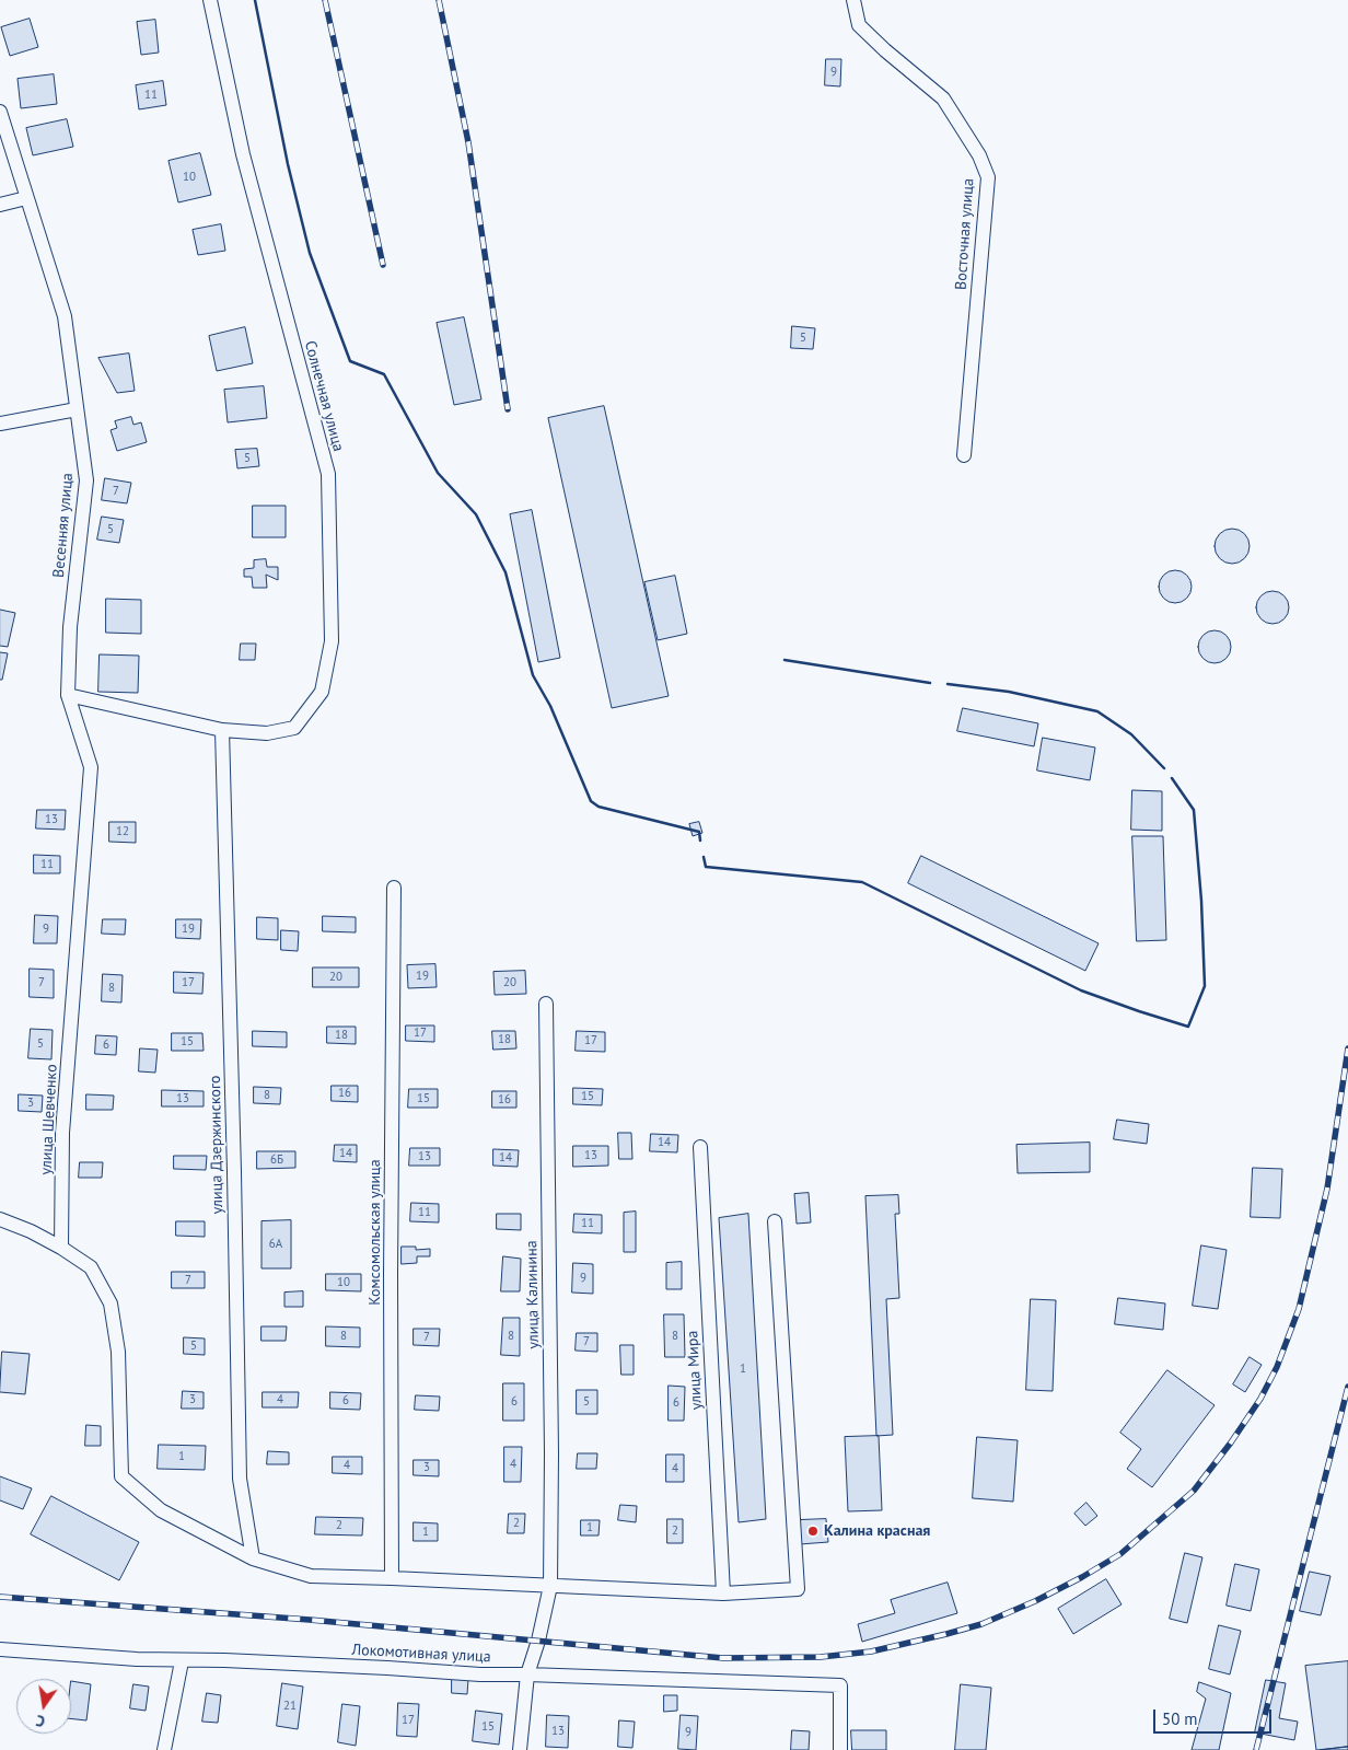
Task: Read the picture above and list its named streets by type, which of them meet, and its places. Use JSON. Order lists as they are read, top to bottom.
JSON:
{
  "streets": {
    "street": [
      "Восточная улица",
      "Солнечная улица",
      "Весенняя улица",
      "улица Шевченко",
      "улица Дзержинского",
      "Комсомольская улица",
      "улица Калинина",
      "улица Мира",
      "Локомотивная улица"
    ]
  },
  "crossings": [
    ["Солнечная улица", "улица Дзержинского"],
    ["Весенняя улица", "улица Шевченко"],
    ["улица Калинина", "Локомотивная улица"]
  ],
  "places": ["Калина красная"],
  "house_numbers": [
    "9",
    "11",
    "10",
    "5",
    "5",
    "7",
    "5",
    "13",
    "12",
    "11",
    "9",
    "19",
    "19",
    "20",
    "7",
    "17",
    "20",
    "8",
    "17",
    "18",
    "18",
    "17",
    "15",
    "5",
    "6",
    "16",
    "8",
    "15",
    "13",
    "15",
    "16",
    "3",
    "14",
    "14",
    "13",
    "13",
    "14",
    "6Б",
    "11",
    "11",
    "6А",
    "9",
    "7",
    "10",
    "8",
    "8",
    "8",
    "7",
    "7",
    "5",
    "1",
    "3",
    "4",
    "6",
    "6",
    "5",
    "6",
    "1",
    "4",
    "4",
    "3",
    "4",
    "2",
    "2",
    "1",
    "2",
    "1",
    "21",
    "17",
    "15",
    "13",
    "9"
  ],
  "scale_bar": "50 m",
  "north": "bottom"
}
